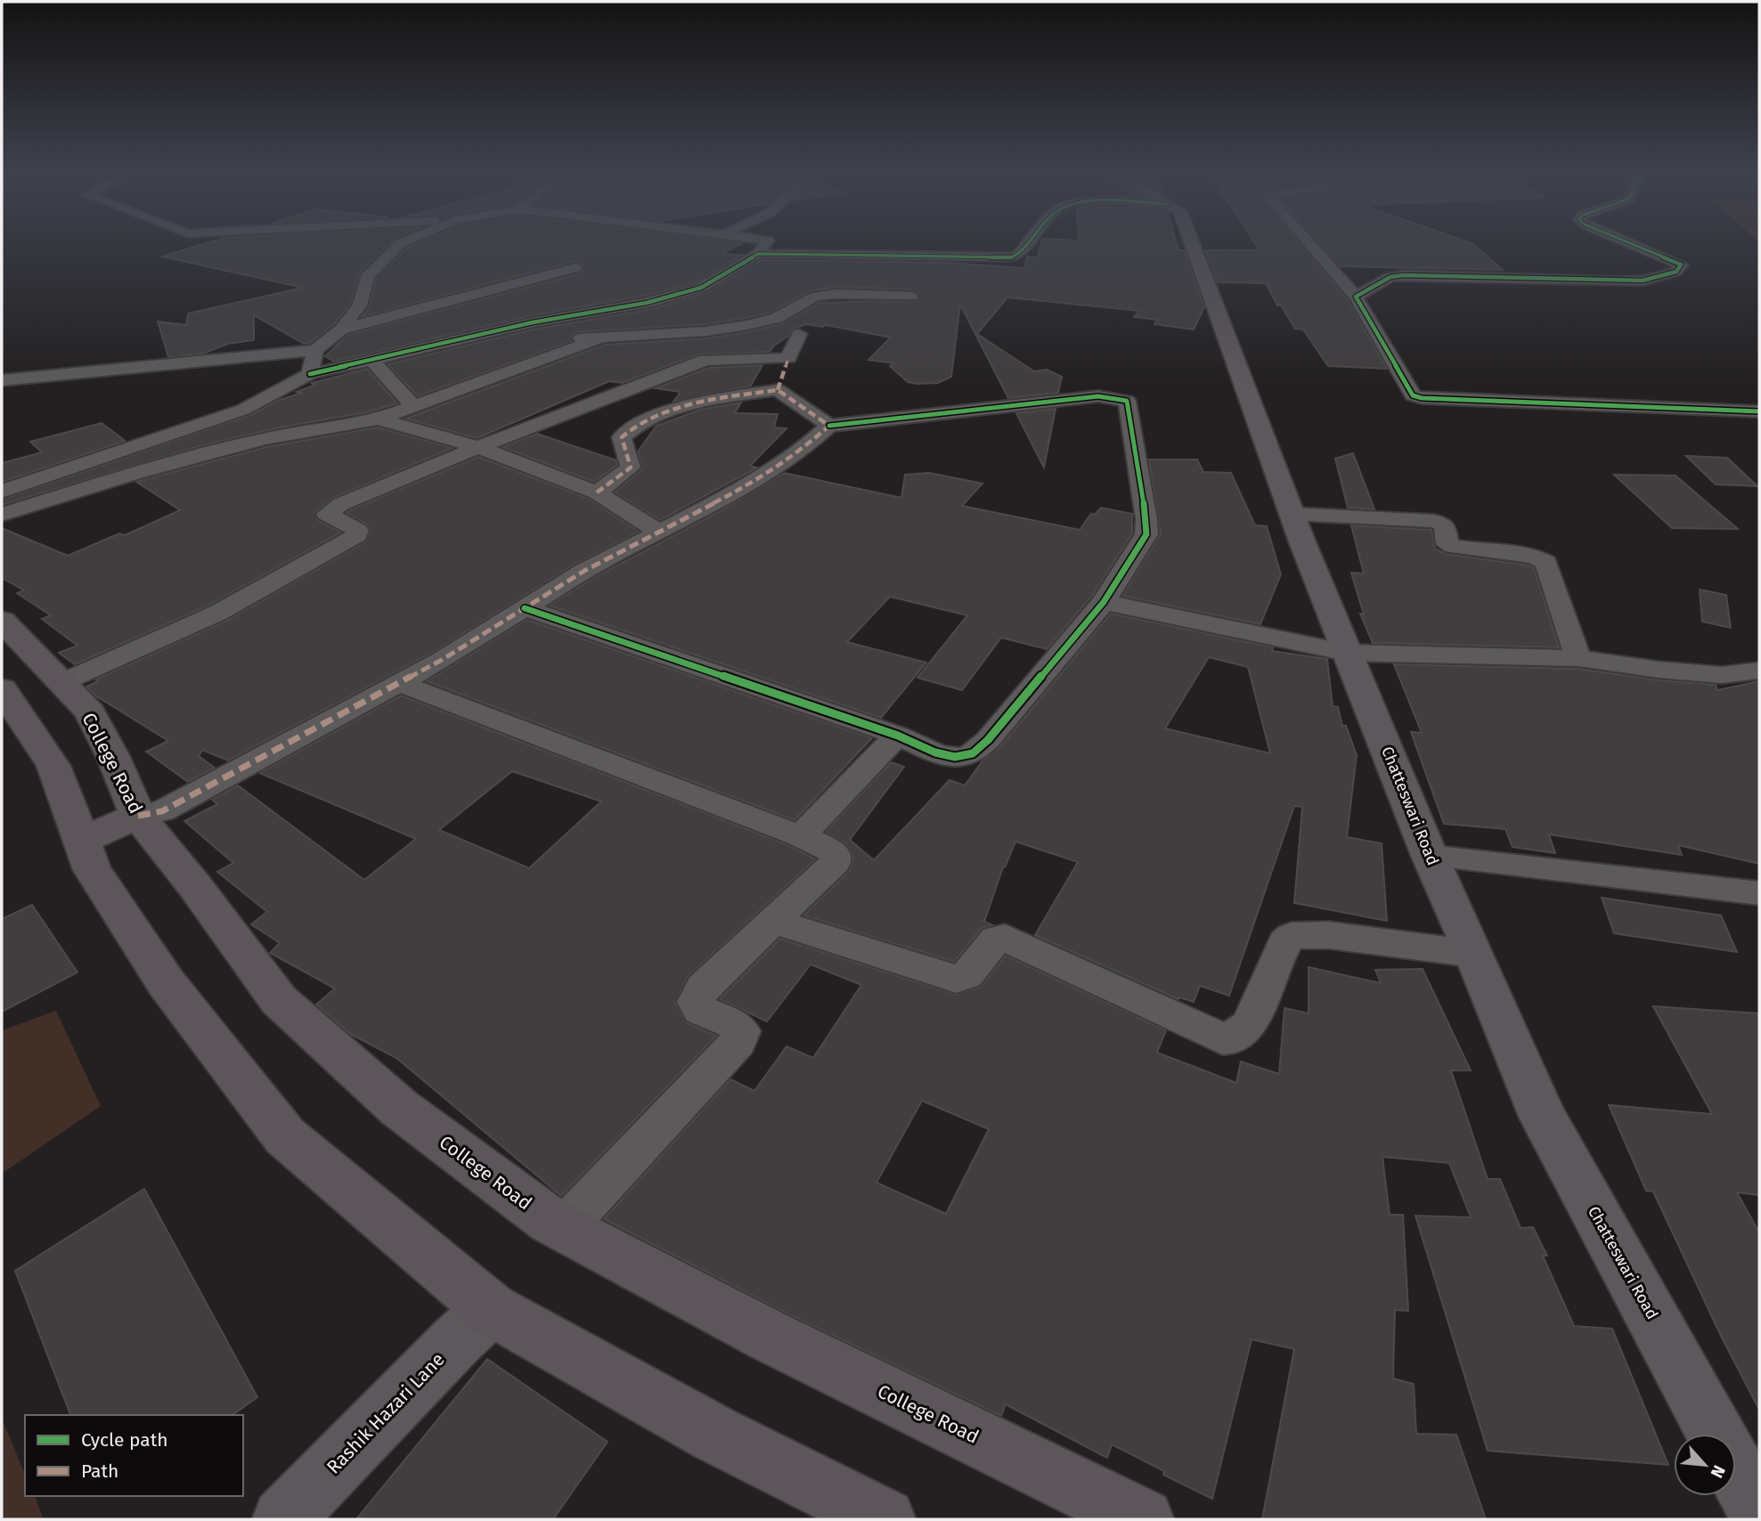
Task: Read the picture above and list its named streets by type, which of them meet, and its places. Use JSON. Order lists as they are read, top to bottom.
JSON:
{
  "streets": {
    "main road": ["College Road", "Chatteswari Road", "Rashik Hazari Lane"]
  },
  "legend": ["Cycle path", "Path"],
  "north": "bottom right"
}
